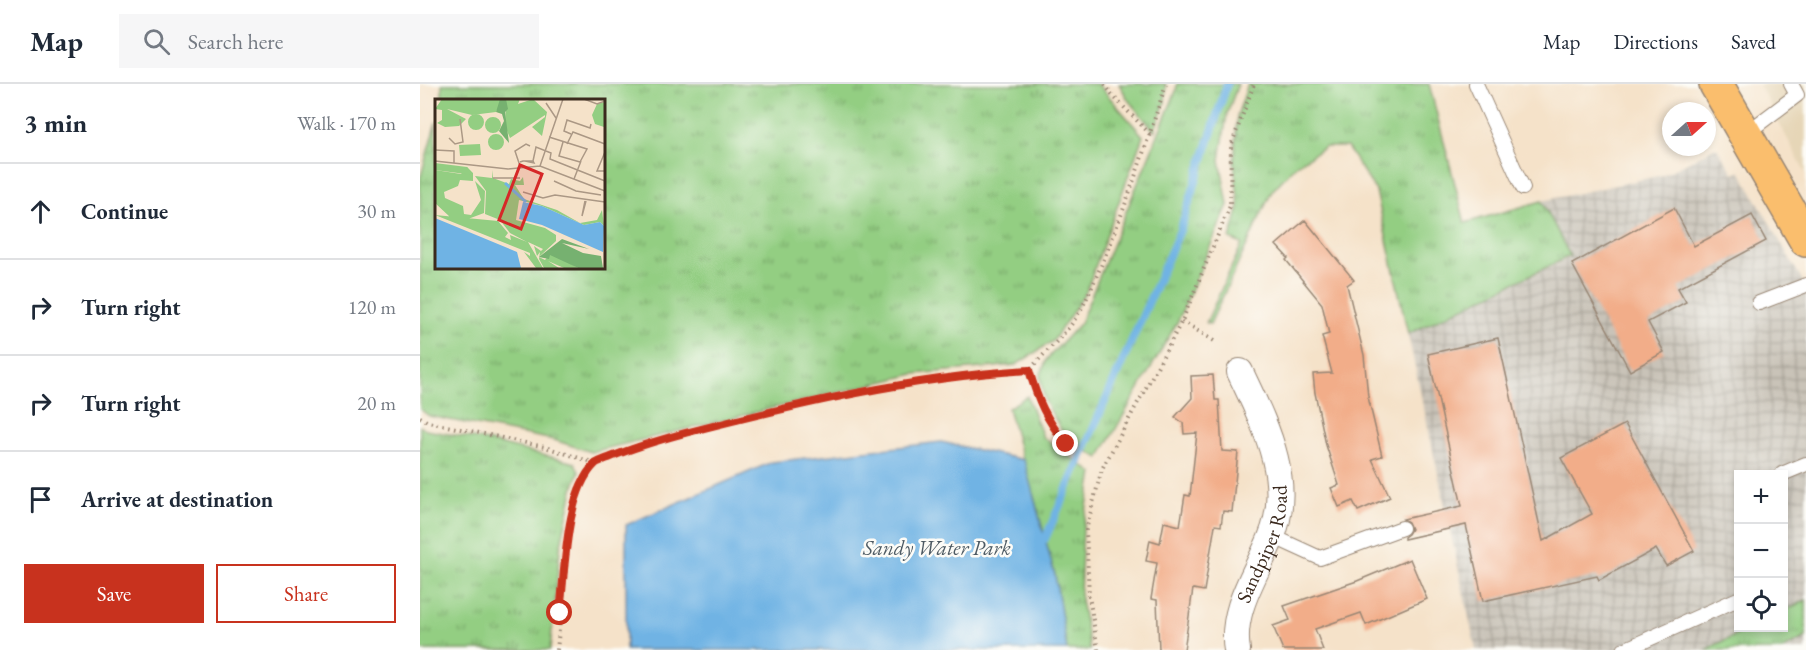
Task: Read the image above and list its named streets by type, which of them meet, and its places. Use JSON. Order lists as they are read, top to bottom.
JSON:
{
  "streets": {
    "street": ["Sandpiper Road"]
  },
  "water": ["Sandy Water Park"],
  "north": "right",
  "page": {
    "header": "Map",
    "search": "Search here",
    "nav": ["Map", "Directions", "Saved"],
    "heading": ["3 min", "Walk · 170 m"],
    "list": [
      ["Continue", "30 m"],
      ["Turn right", "120 m"],
      ["Turn right", "20 m"],
      "Arrive at destination"
    ],
    "map_buttons": ["+", "−"],
    "buttons": ["Save", "Share"]
  }
}
